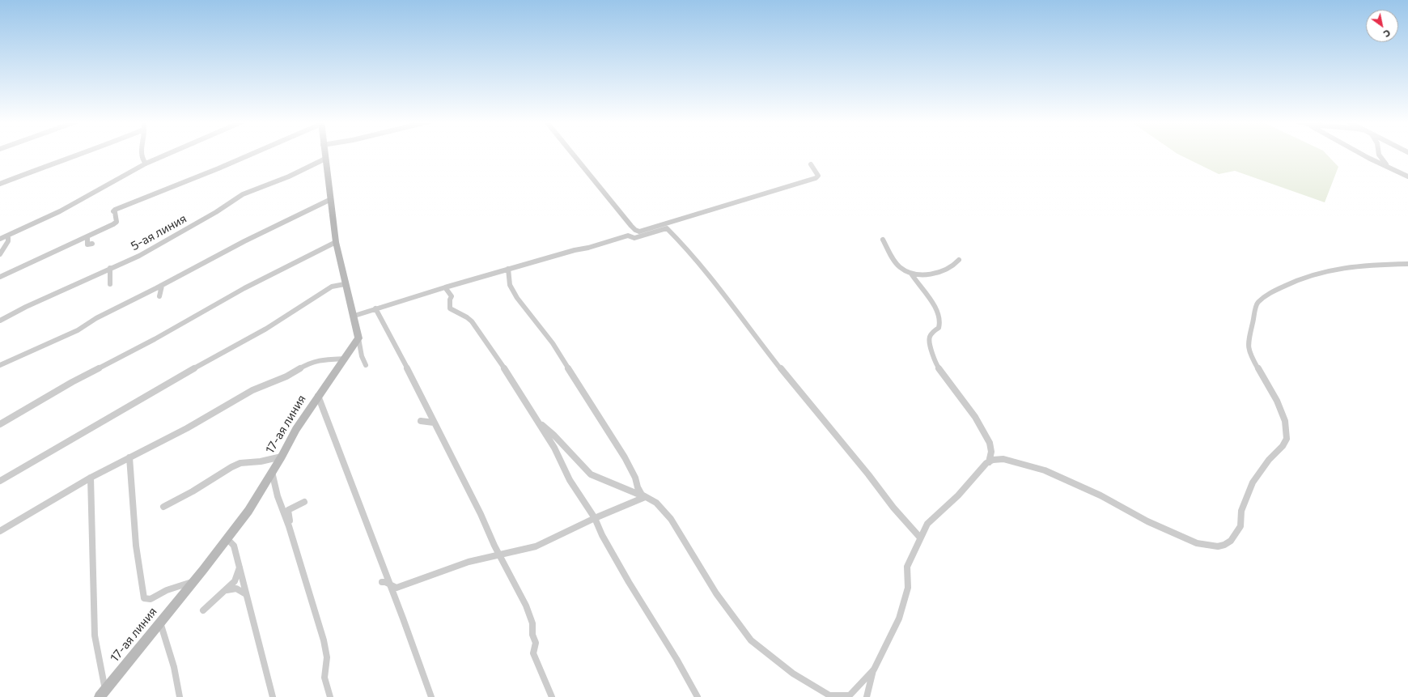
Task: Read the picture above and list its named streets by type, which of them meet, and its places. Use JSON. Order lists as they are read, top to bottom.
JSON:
{
  "streets": {
    "street": ["5-ая линия", "17-ая линия"]
  },
  "north": "bottom right"
}
